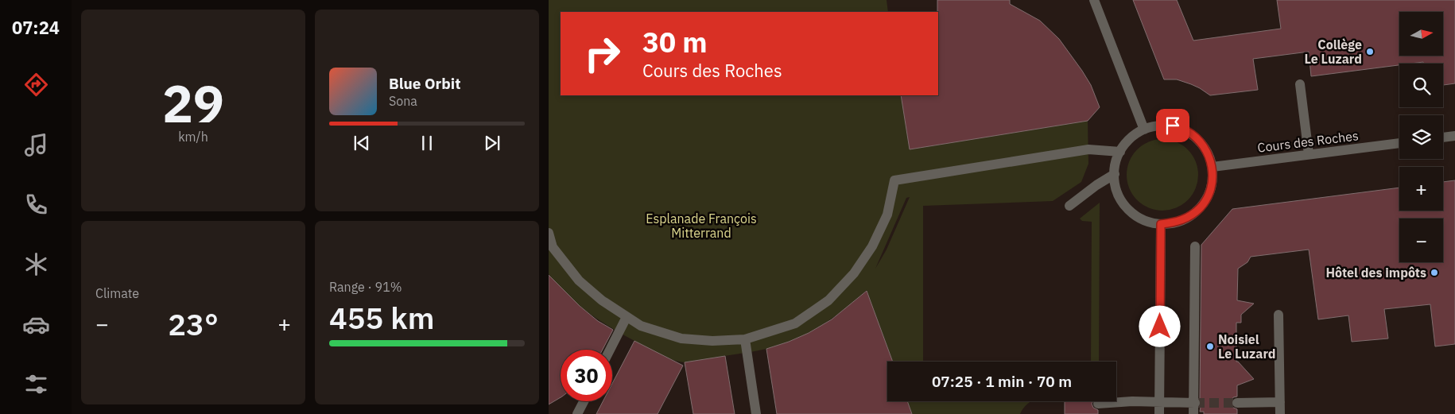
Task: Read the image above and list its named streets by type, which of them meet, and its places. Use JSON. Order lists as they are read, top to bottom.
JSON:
{
  "streets": {
    "street": ["Cours des Roches"]
  },
  "parks": ["Esplanade François Mitterrand"],
  "places": ["Collège Le Luzard", "Hôtel des impôts", "Noisiel Le Luzard"],
  "north": "right",
  "page": {
    "tabs": "07:24",
    "tile": [
      ["29", "km/h"],
      "Climate",
      ["Range · 91%", "455 km"]
    ],
    "map_buttons": ["+", "−"],
    "turn": ["30 m", "Cours des Roches"],
    "song": ["Blue Orbit", "Sona"],
    "heat": ["−", "23°", "+"],
    "limit": "30",
    "trip": "07:25 · 1 min · 70 m"
  }
}
